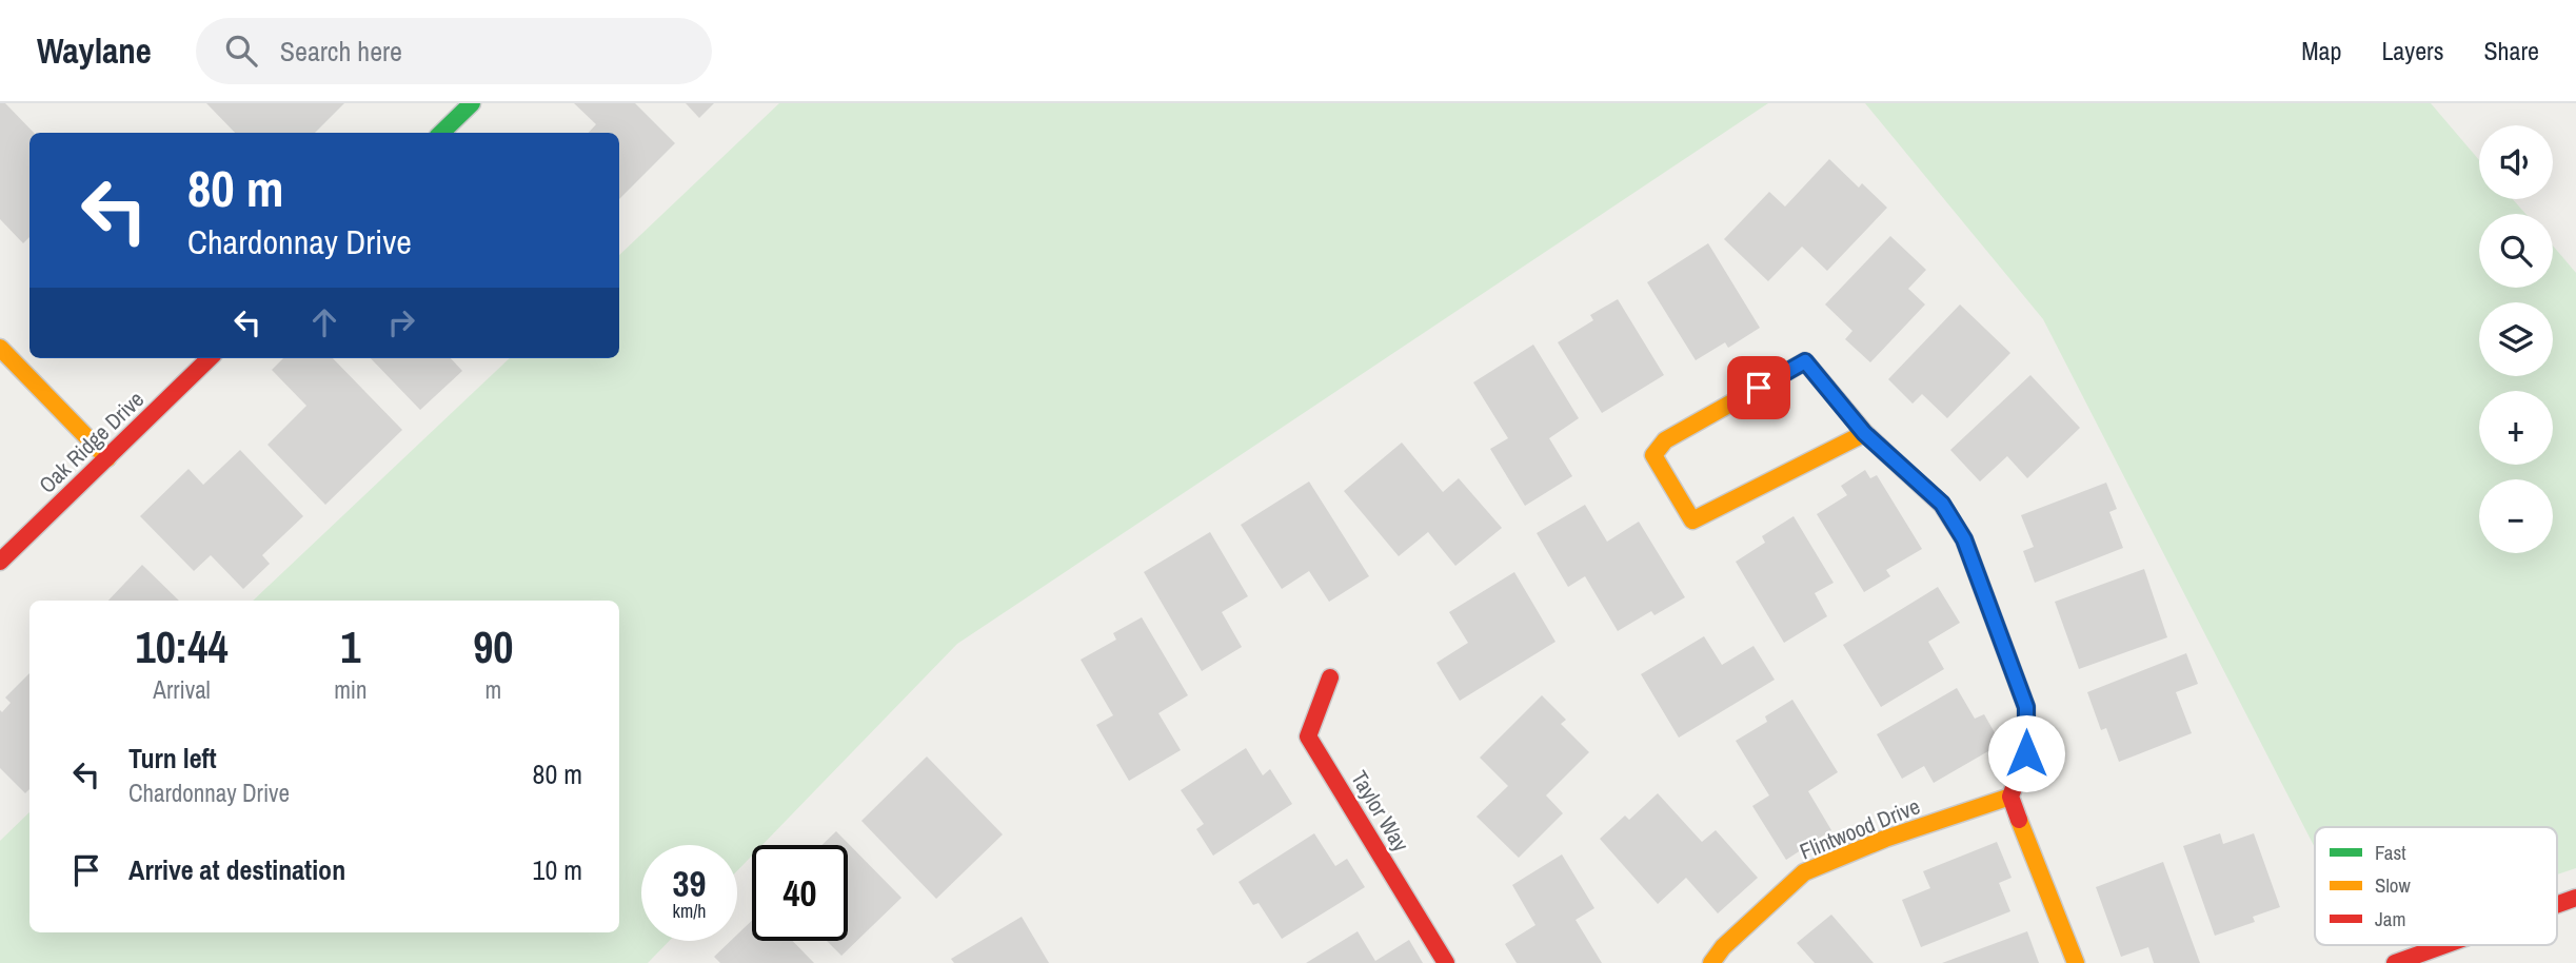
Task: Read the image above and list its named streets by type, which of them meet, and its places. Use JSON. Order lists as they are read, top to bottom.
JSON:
{
  "streets": {
    "street": ["Oak Ridge Drive", "Taylor Way", "Flintwood Drive"]
  },
  "legend": ["Fast", "Slow", "Jam"],
  "page": {
    "header": "Waylane",
    "search": "Search here",
    "nav": ["Map", "Layers", "Share"],
    "map_buttons": ["+", "−"],
    "turn": ["80 m", "Chardonnay Drive"],
    "eta": [
      "10:44",
      "Arrival",
      "1",
      "min",
      "90",
      "m"
    ],
    "list": [
      {
        "name": "Turn left",
        "note": "Chardonnay Drive",
        "value": "80 m"
      },
      {
        "name": "Arrive at destination",
        "value": "10 m"
      }
    ],
    "speed": "39 km/h",
    "limit": "40"
  }
}
